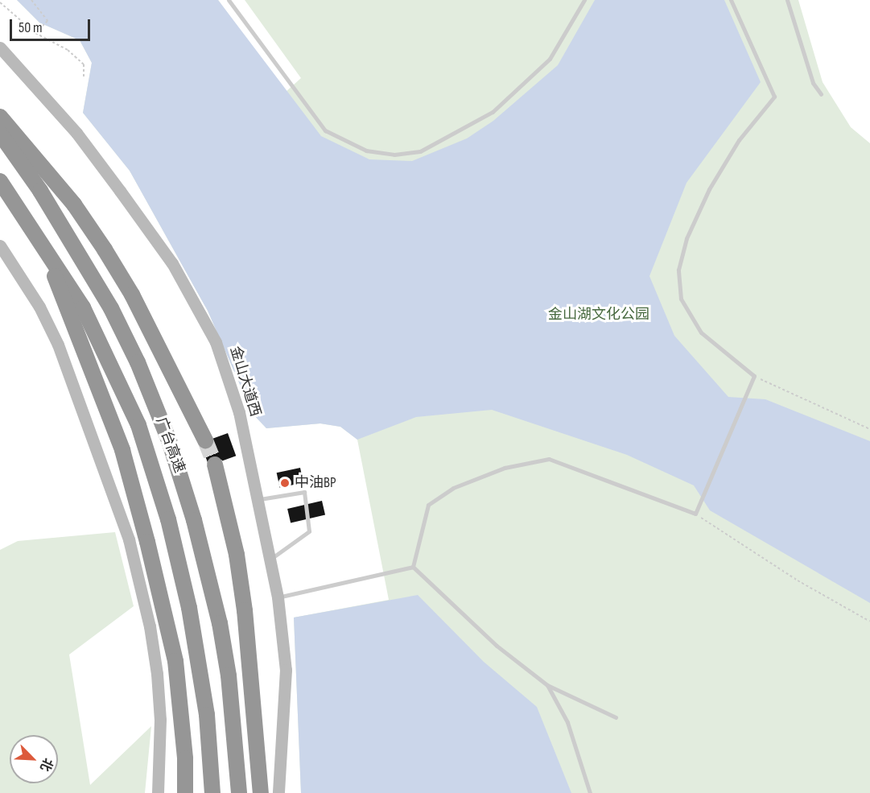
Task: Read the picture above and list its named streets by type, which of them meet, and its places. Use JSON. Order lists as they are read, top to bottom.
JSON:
{
  "streets": {
    "highway": ["广台高速"],
    "main road": ["金山大道西"]
  },
  "parks": ["金山湖文化公园"],
  "places": ["中油BP"],
  "scale_bar": "50 m",
  "north": "bottom right"
}
